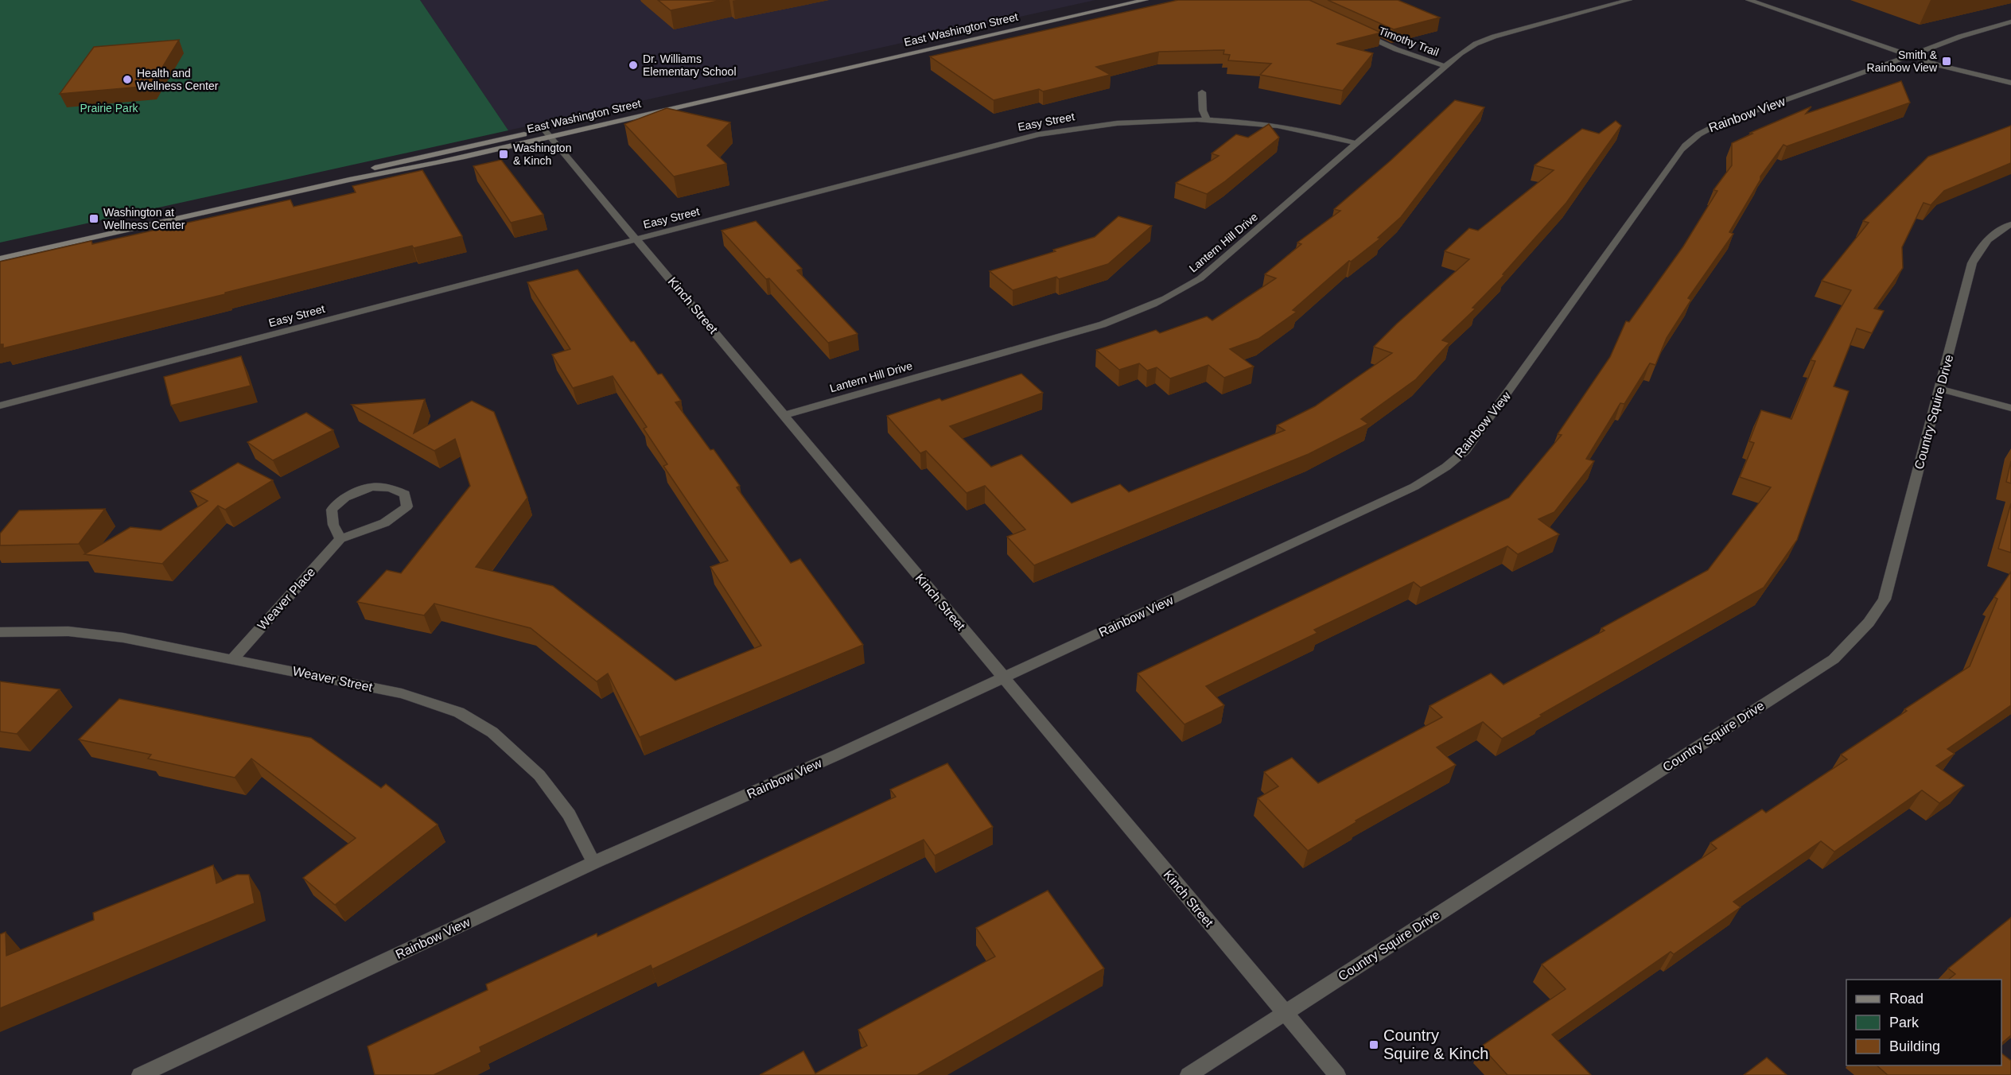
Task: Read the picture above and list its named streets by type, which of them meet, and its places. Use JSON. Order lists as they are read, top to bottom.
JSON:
{
  "streets": {
    "main road": ["East Washington Street"],
    "street": [
      "Timothy Trail",
      "Rainbow View",
      "Easy Street",
      "Lantern Hill Drive",
      "Kinch Street",
      "Country Squire Drive",
      "Weaver Place",
      "Weaver Street"
    ]
  },
  "crossings": [
    ["East Washington Street", "Kinch Street"],
    ["Timothy Trail", "Lantern Hill Drive"],
    ["Rainbow View", "Kinch Street"],
    ["Rainbow View", "Weaver Street"],
    ["Easy Street", "Lantern Hill Drive"],
    ["Easy Street", "Kinch Street"],
    ["Lantern Hill Drive", "Kinch Street"],
    ["Kinch Street", "Country Squire Drive"],
    ["Weaver Place", "Weaver Street"]
  ],
  "parks": ["Prairie Park"],
  "places": {
    "transit": [
      "Smith & Rainbow View",
      "Washington & Kinch",
      "Washington at Wellness Center",
      "Country Squire & Kinch"
    ],
    "other": ["Dr. Williams Elementary School", "Health and Wellness Center"]
  },
  "legend": ["Road", "Park", "Building"]
}
